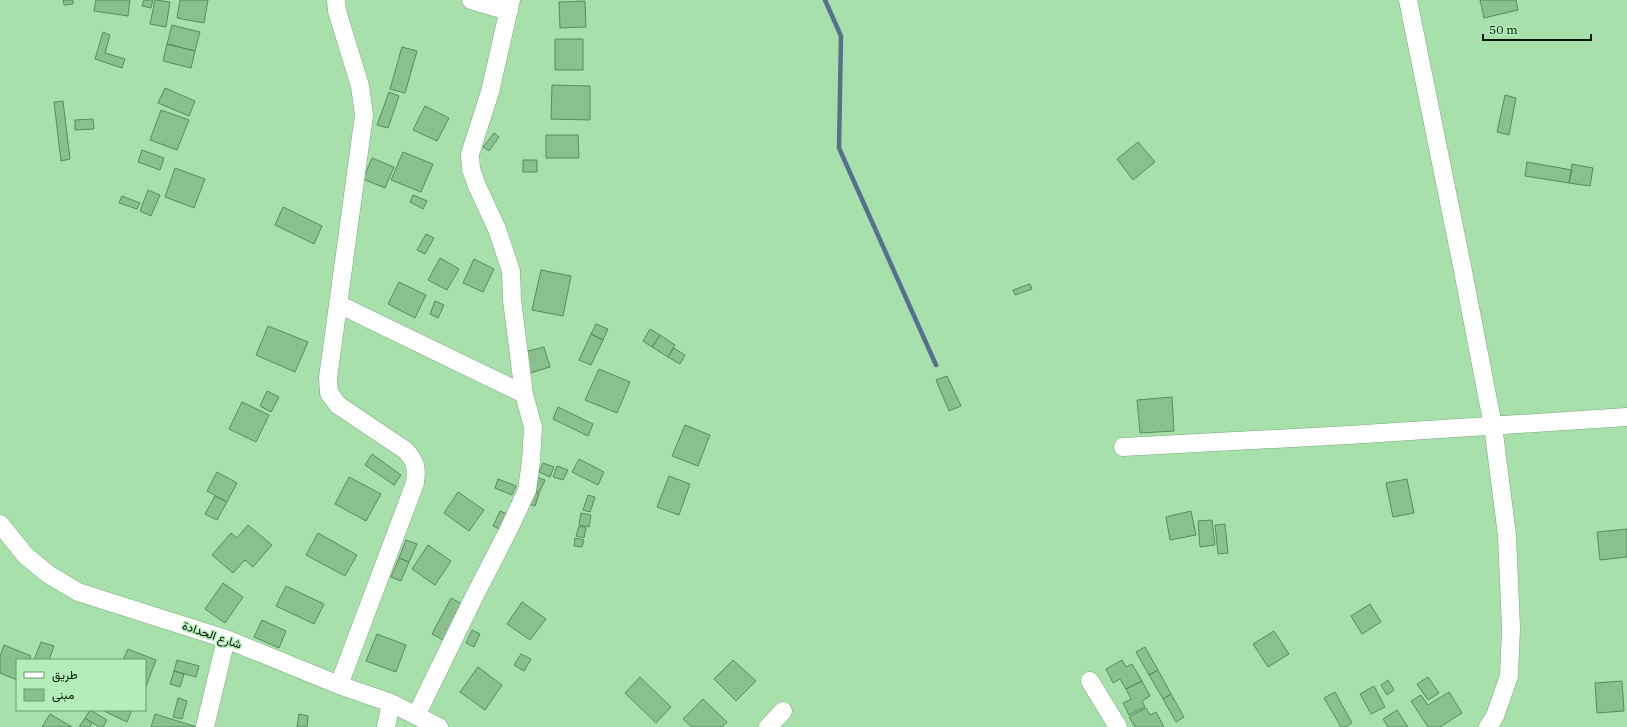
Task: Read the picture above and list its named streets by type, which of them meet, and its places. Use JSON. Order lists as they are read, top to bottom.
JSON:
{
  "streets": {
    "street": ["شارع الحدادة"]
  },
  "legend": ["طريق", "مبنى"],
  "scale_bar": "50 m"
}
